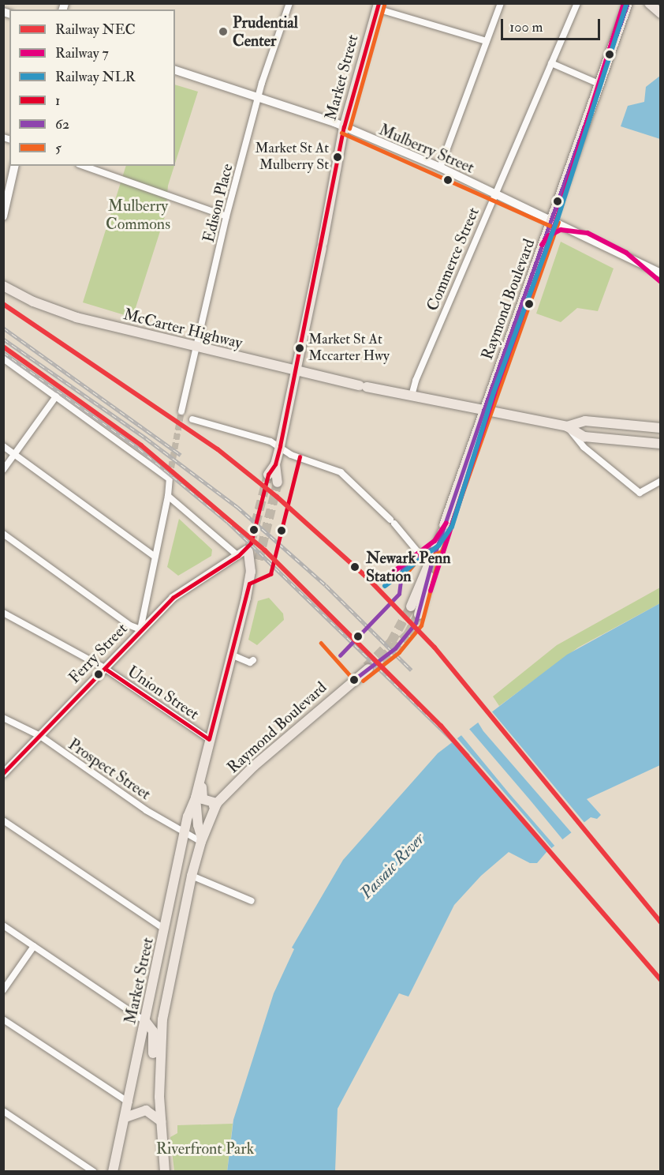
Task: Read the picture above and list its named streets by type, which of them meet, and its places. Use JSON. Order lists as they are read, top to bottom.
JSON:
{
  "streets": {
    "main road": [
      "Market Street",
      "Raymond Boulevard",
      "McCarter Highway",
      "Ferry Street"
    ],
    "street": [
      "Mulberry Street",
      "Edison Place",
      "Commerce Street",
      "Union Street",
      "Prospect Street"
    ]
  },
  "crossings": [
    ["Market Street", "Mulberry Street"],
    ["Market Street", "Raymond Boulevard"],
    ["Market Street", "McCarter Highway"],
    ["Mulberry Street", "Edison Place"],
    ["Mulberry Street", "Commerce Street"],
    ["Mulberry Street", "Raymond Boulevard"],
    ["Edison Place", "McCarter Highway"],
    ["Commerce Street", "McCarter Highway"],
    ["Raymond Boulevard", "McCarter Highway"],
    ["Raymond Boulevard", "Prospect Street"],
    ["Ferry Street", "Union Street"],
    ["Ferry Street", "Prospect Street"]
  ],
  "water": ["Passaic River"],
  "parks": ["Mulberry Commons", "Riverfront Park"],
  "places": [
    "Prudential Center",
    "Market St At Mulberry St",
    "Market St At Mccarter Hwy",
    "Newark Penn Station"
  ],
  "lines": [
    "rail line 7",
    "transit line 1",
    "transit line 62",
    "rail line NLR",
    "transit line 5",
    "rail line NEC"
  ],
  "legend": [
    "Railway NEC",
    "Railway 7",
    "Railway NLR",
    "1",
    "62",
    "5"
  ],
  "scale_bar": "100 m"
}
